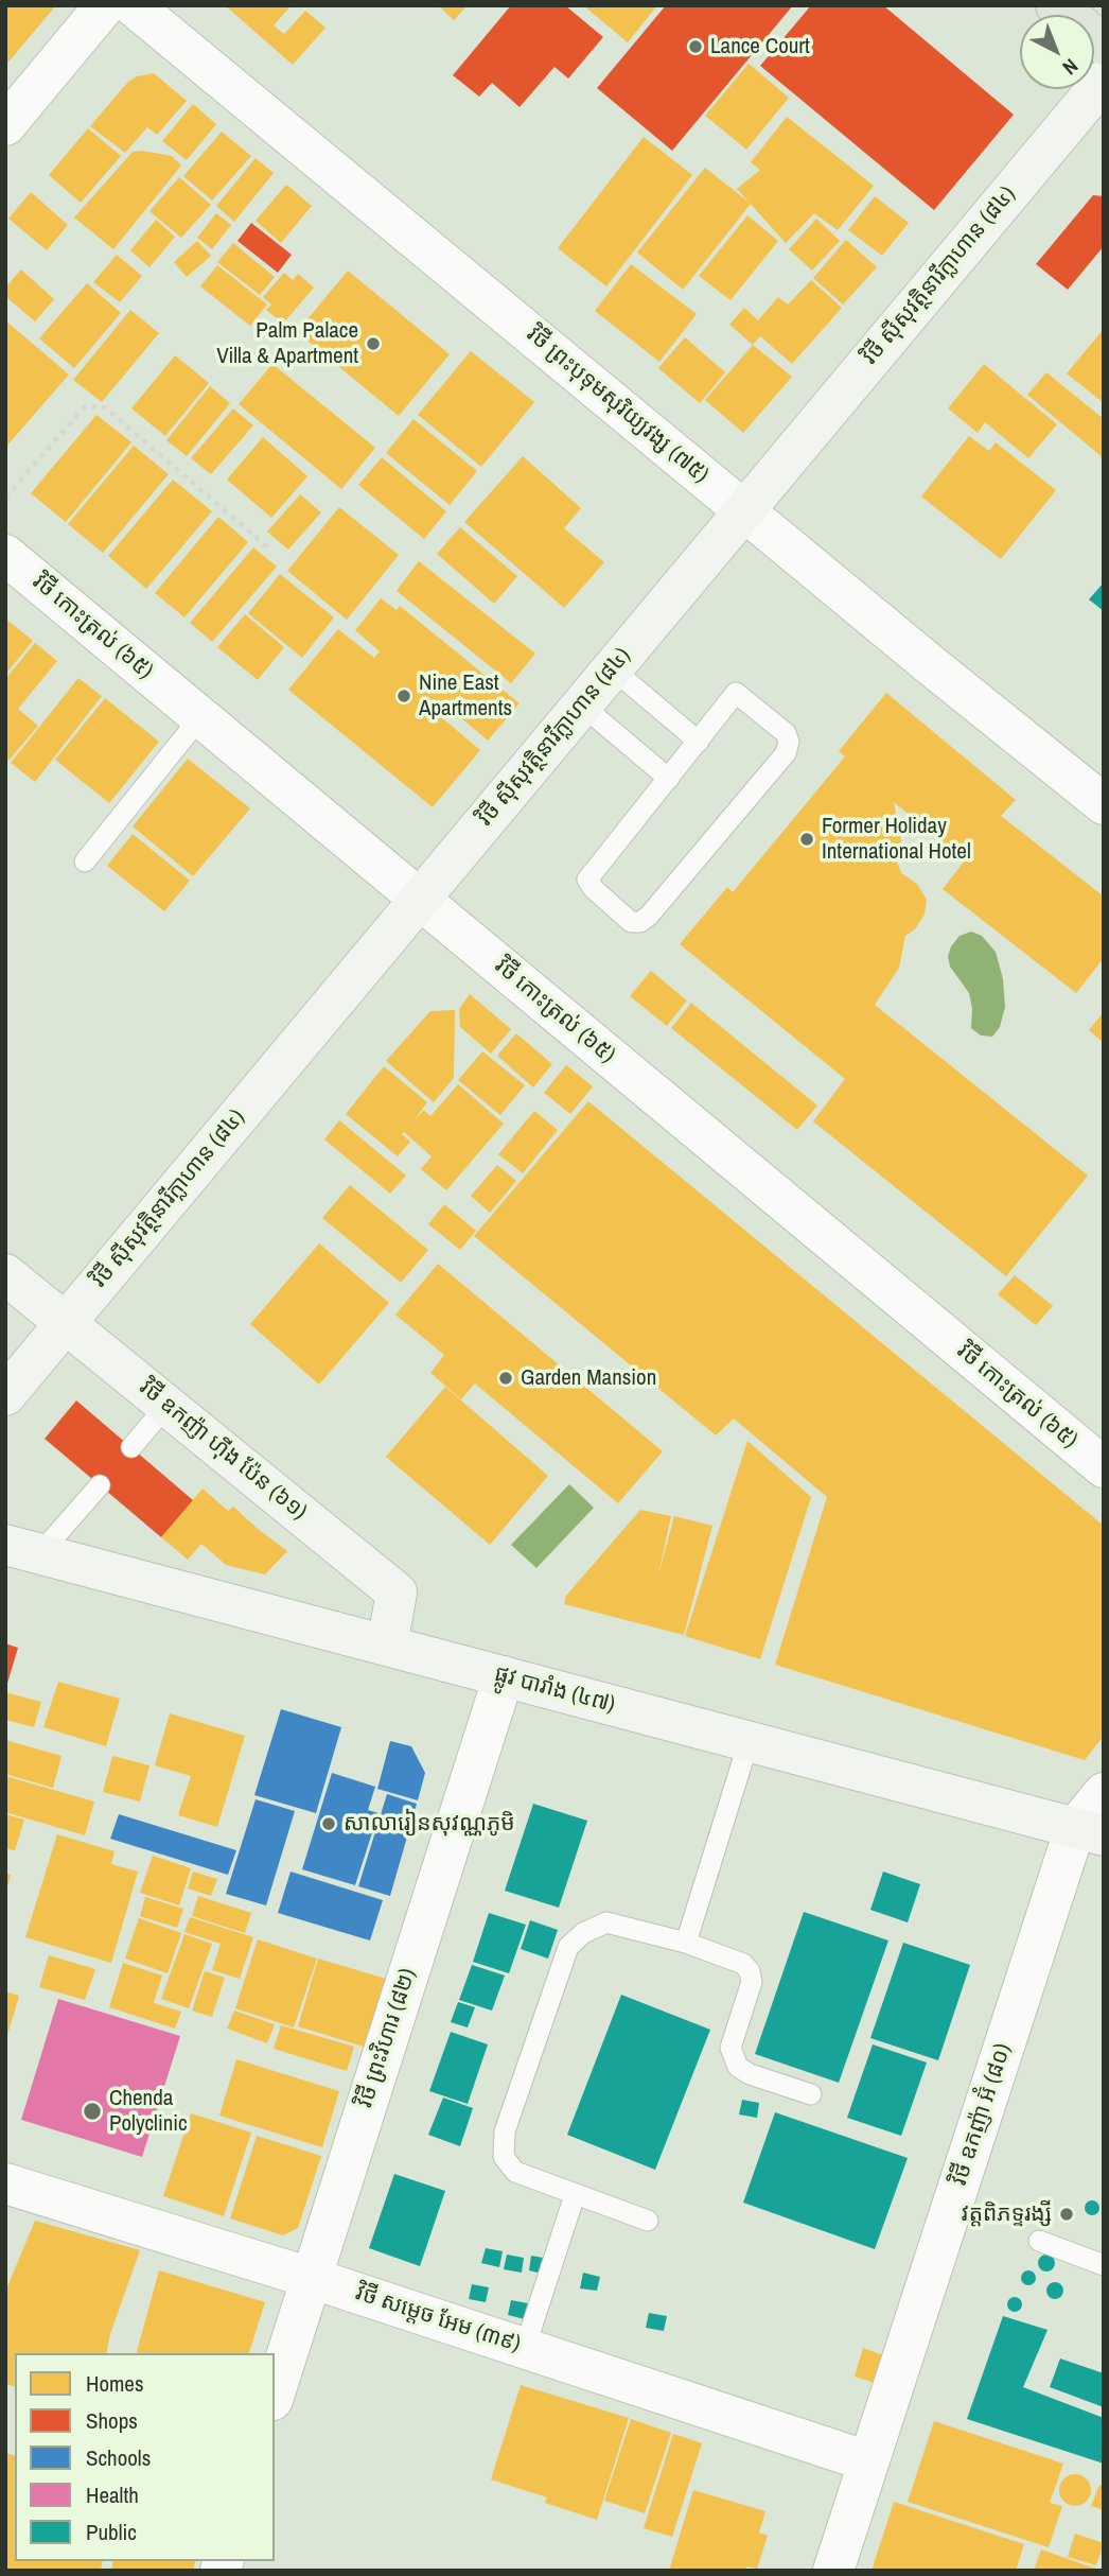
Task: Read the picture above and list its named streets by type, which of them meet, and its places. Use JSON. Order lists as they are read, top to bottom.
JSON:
{
  "streets": {
    "street": [
      "វិថី ស៊ីសុវត្ថិនារីក្លាហាន (៨៤)",
      "វិថី ព្រះបុទុមសុរិយ្យវង្ស (៧៥)",
      "វិថី កោះត្រល់ (៦៥)",
      "វិថី ឧកញ៉ា ហ៊ីង ប៉ែន (៦១)",
      "ផ្លូវ បារាំង (៤៧)",
      "វិថី ព្រះវិហារ (៨២)",
      "វិថី ឧកញ៉ា អ៊ំ (៨០)",
      "វិថី សម្តេច អែម (៣៩)"
    ]
  },
  "crossings": [
    ["វិថី ស៊ីសុវត្ថិនារីក្លាហាន (៨៤)", "វិថី ព្រះបុទុមសុរិយ្យវង្ស (៧៥)"],
    ["វិថី ស៊ីសុវត្ថិនារីក្លាហាន (៨៤)", "វិថី កោះត្រល់ (៦៥)"],
    ["វិថី ស៊ីសុវត្ថិនារីក្លាហាន (៨៤)", "វិថី ឧកញ៉ា ហ៊ីង ប៉ែន (៦១)"],
    ["វិថី ឧកញ៉ា ហ៊ីង ប៉ែន (៦១)", "ផ្លូវ បារាំង (៤៧)"],
    ["ផ្លូវ បារាំង (៤៧)", "វិថី ព្រះវិហារ (៨២)"],
    ["ផ្លូវ បារាំង (៤៧)", "វិថី ឧកញ៉ា អ៊ំ (៨០)"],
    ["វិថី ព្រះវិហារ (៨២)", "វិថី សម្តេច អែម (៣៩)"],
    ["វិថី ឧកញ៉ា អ៊ំ (៨០)", "វិថី សម្តេច អែម (៣៩)"]
  ],
  "places": [
    "Lance Court",
    "Palm Palace Villa & Apartment",
    "Nine East Apartments",
    "Former Holiday International Hotel",
    "Garden Mansion",
    "សាលារៀនសុវណ្ណភូមិ",
    "Chenda Polyclinic",
    "វត្តពិភទ្ទរង្សី"
  ],
  "legend": [
    "Homes",
    "Shops",
    "Schools",
    "Health",
    "Public"
  ],
  "north": "bottom right"
}
